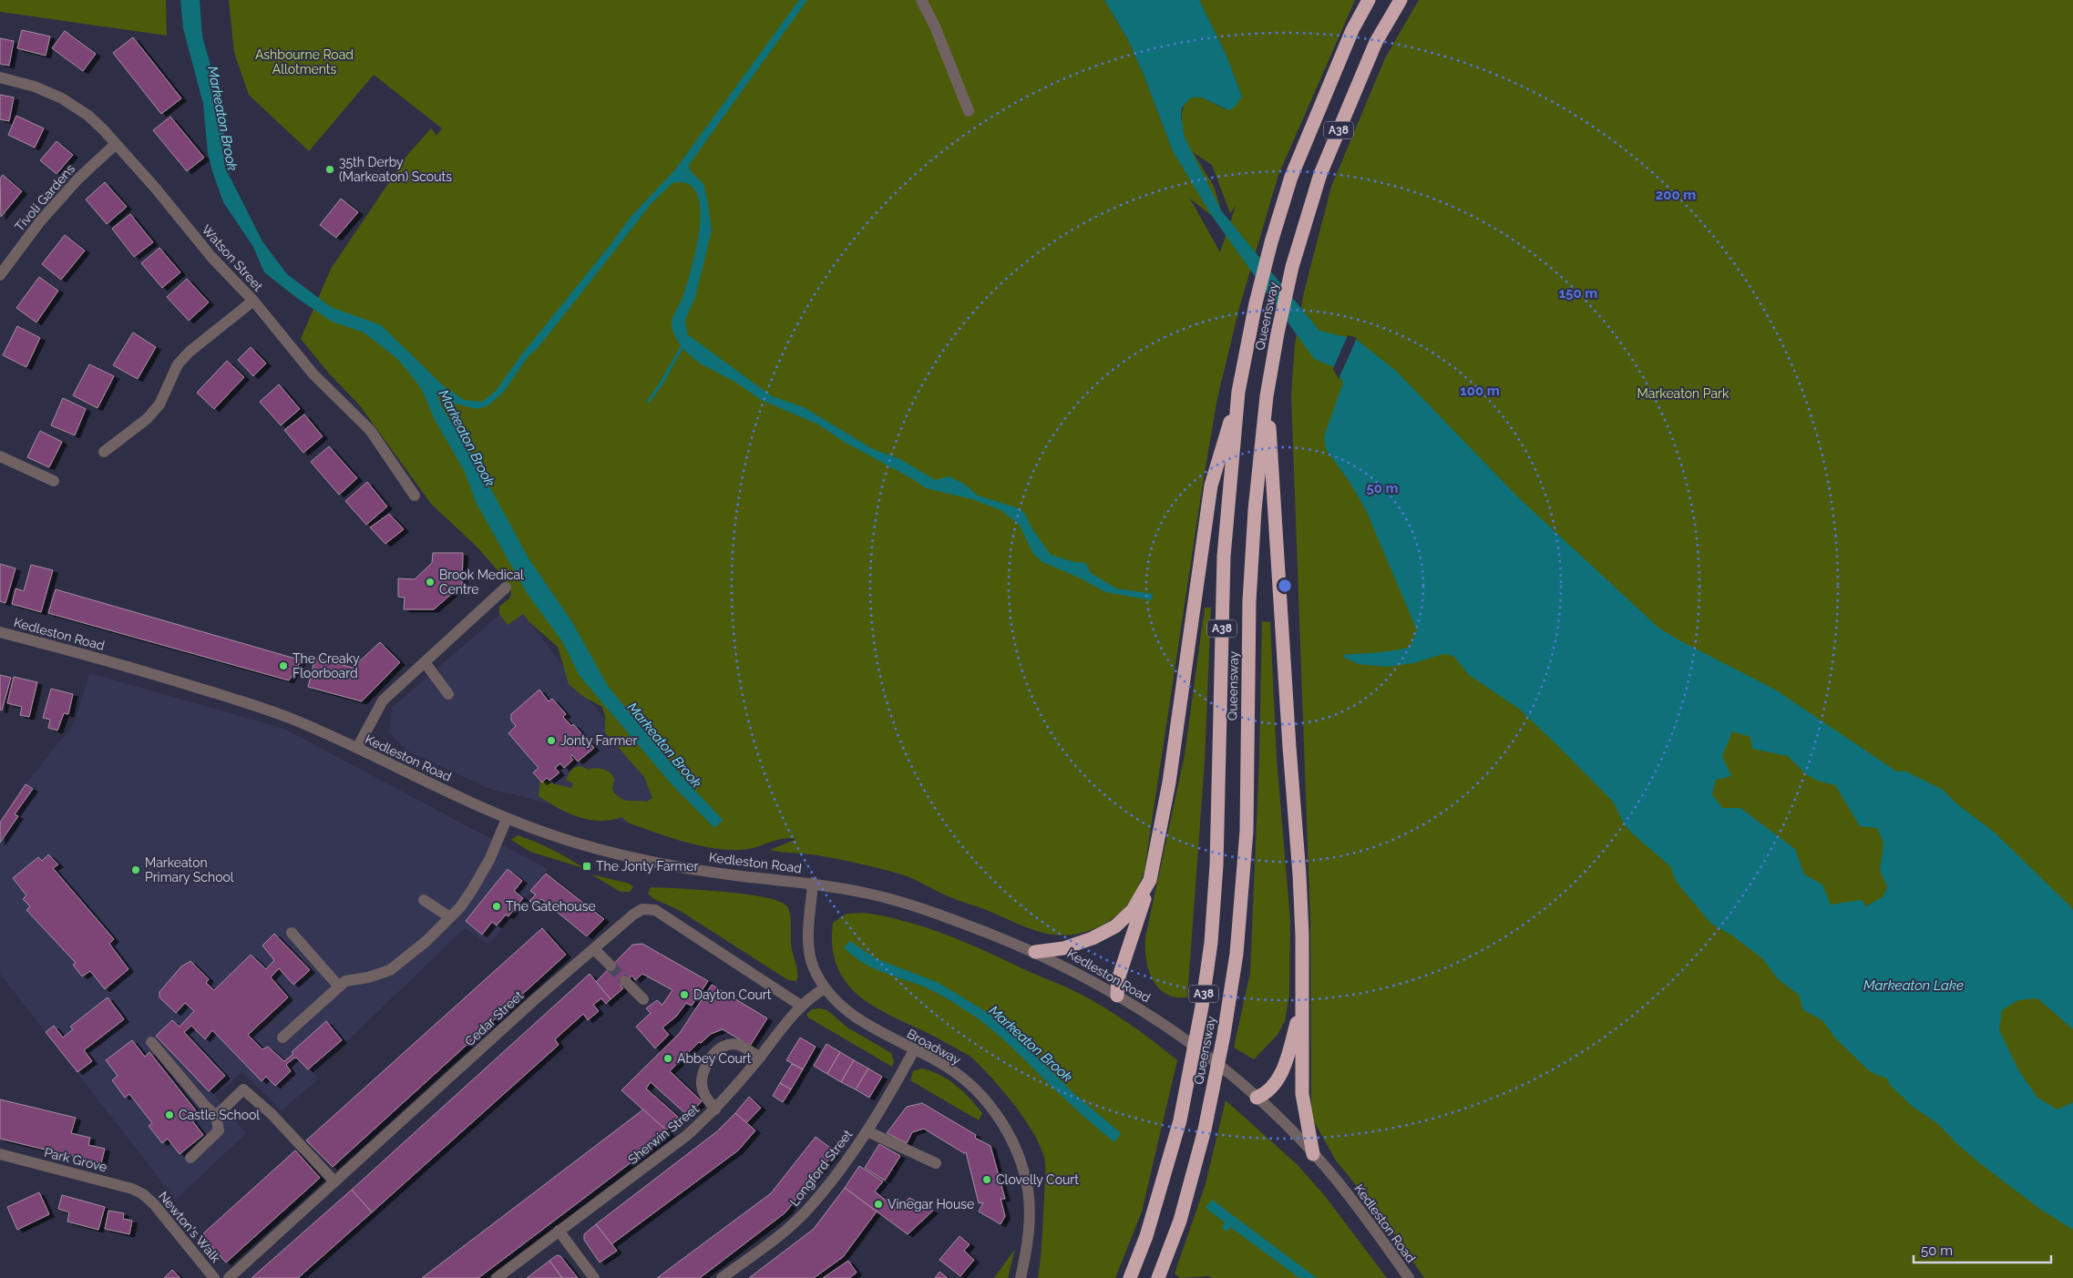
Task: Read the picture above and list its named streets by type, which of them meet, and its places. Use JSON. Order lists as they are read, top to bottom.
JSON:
{
  "streets": {
    "highway": ["A38", "Queensway"],
    "street": [
      "Tivoli Gardens",
      "Watson Street",
      "Kedleston Road",
      "Cedar Street",
      "Broadway",
      "Sherwin Street",
      "Park Grove",
      "Longford Street",
      "Newton's Walk"
    ]
  },
  "crossings": [
    ["Tivoli Gardens", "Watson Street"],
    ["Kedleston Road", "Broadway"],
    ["Cedar Street", "Sherwin Street"],
    ["Broadway", "Sherwin Street"],
    ["Broadway", "Longford Street"],
    ["Park Grove", "Newton's Walk"]
  ],
  "water": ["Markeaton Brook", "Markeaton Lake"],
  "parks": ["Ashbourne Road Allotments", "Markeaton Park"],
  "places": {
    "other": [
      "35th Derby (Markeaton) Scouts",
      "Brook Medical Centre",
      "The Creaky Floorboard",
      "Jonty Farmer",
      "Markeaton Primary School",
      "The Gatehouse",
      "Dayton Court",
      "Abbey Court",
      "Castle School",
      "Clovelly Court",
      "Vinegar House"
    ],
    "transit": ["The Jonty Farmer"]
  },
  "scale_bar": "50 m",
  "rings": [
    "200 m",
    "150 m",
    "100 m",
    "50 m"
  ]
}
